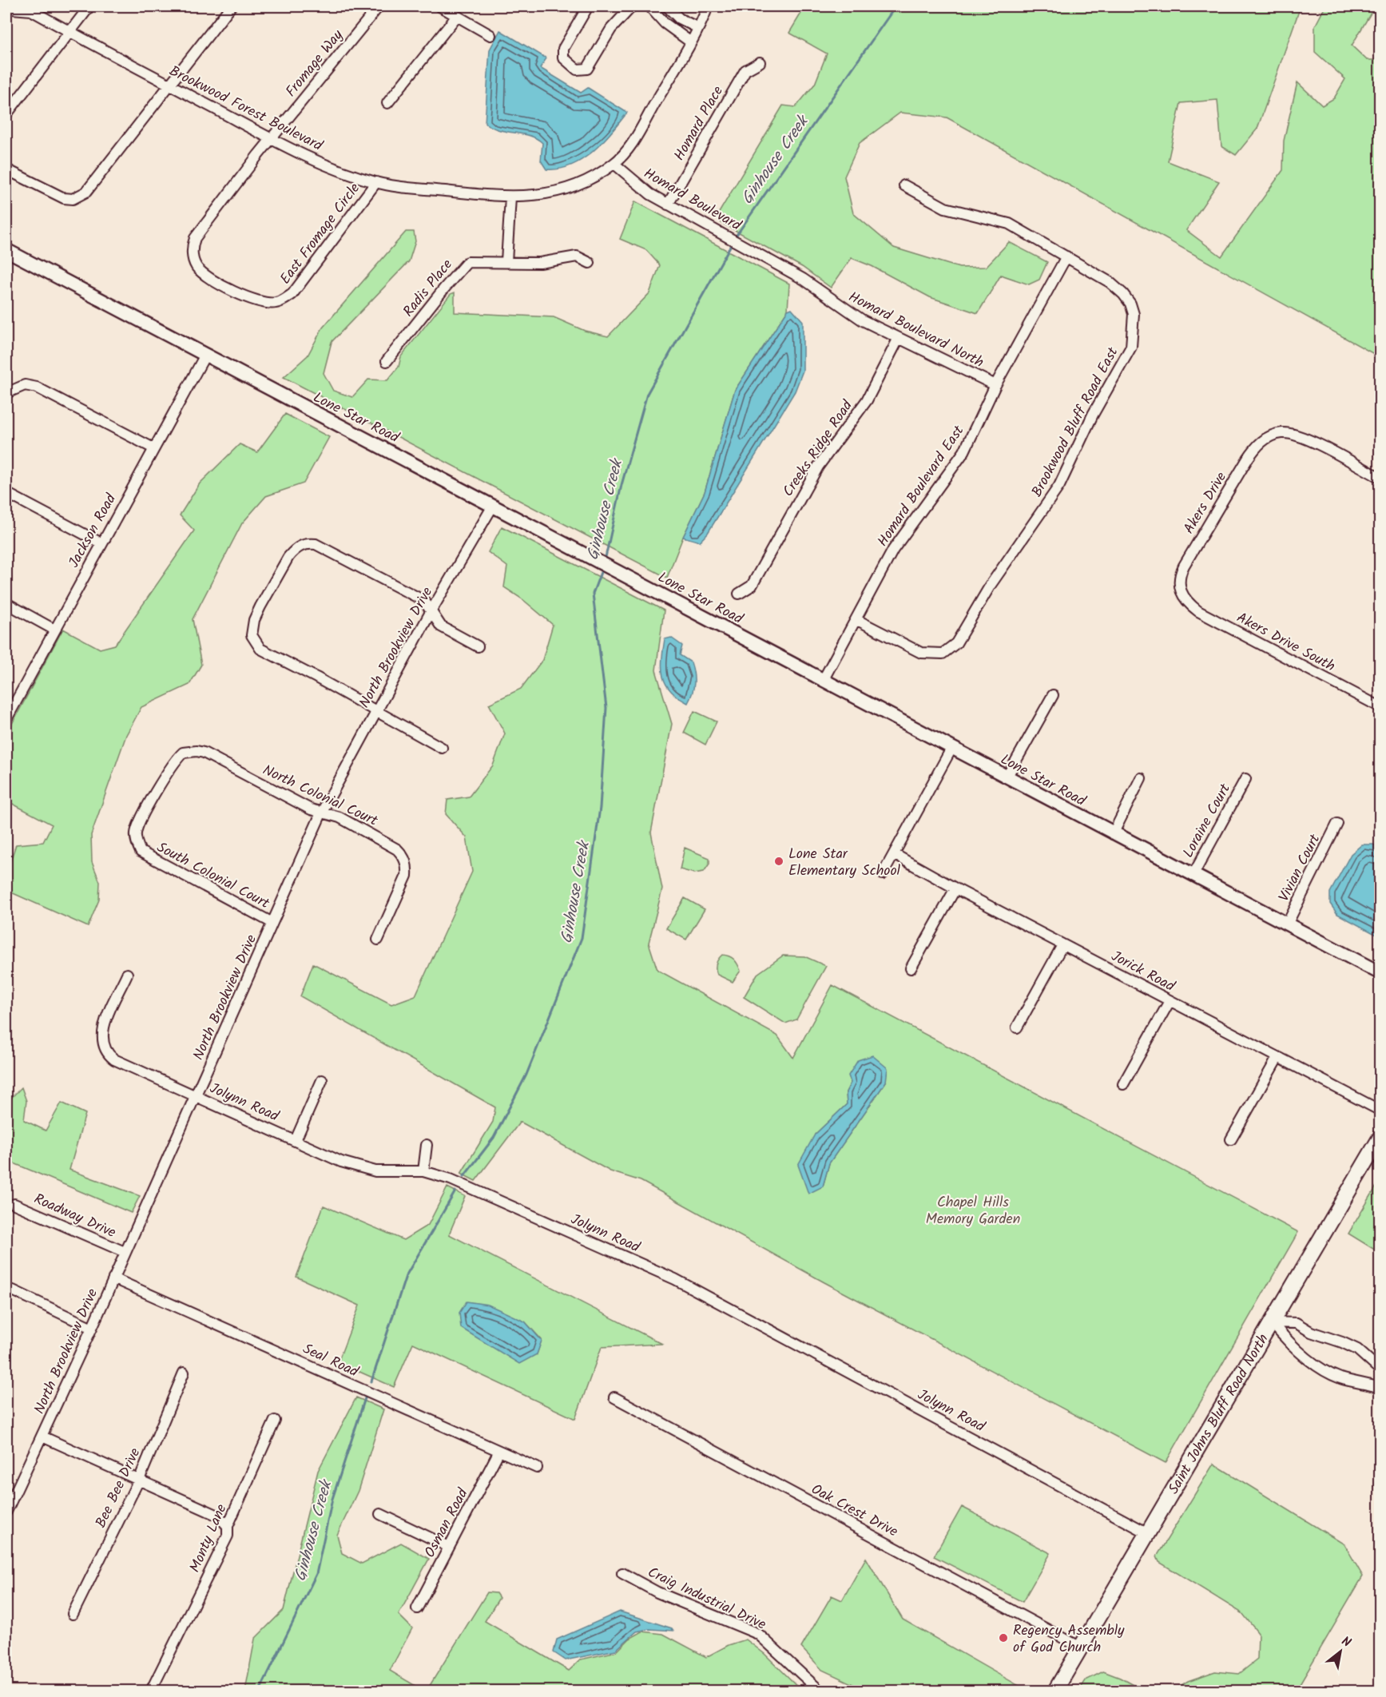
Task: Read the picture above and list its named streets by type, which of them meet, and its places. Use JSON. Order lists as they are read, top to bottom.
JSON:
{
  "streets": {
    "main road": ["Saint Johns Bluff Road North"],
    "street": [
      "Fromage Way",
      "Brookwood Forest Boulevard",
      "Homard Place",
      "Homard Boulevard",
      "East Fromage Circle",
      "Radis Place",
      "Homard Boulevard North",
      "Lone Star Road",
      "Brookwood Bluff Road East",
      "Creeks Ridge Road",
      "Homard Boulevard East",
      "Akers Drive",
      "Jackson Road",
      "Akers Drive South",
      "North Brookview Drive",
      "North Colonial Court",
      "Loraine Court",
      "Vivian Court",
      "South Colonial Court",
      "Jorick Road",
      "Jolynn Road",
      "Roadway Drive",
      "Seal Road",
      "Bee Bee Drive",
      "Oak Crest Drive",
      "Osman Road",
      "Monty Lane",
      "Craig Industrial Drive"
    ]
  },
  "crossings": [
    ["Fromage Way", "Brookwood Forest Boulevard"],
    ["Fromage Way", "East Fromage Circle"],
    ["Brookwood Forest Boulevard", "Homard Boulevard"],
    ["Brookwood Forest Boulevard", "East Fromage Circle"],
    ["Homard Place", "Homard Boulevard"],
    ["Homard Boulevard", "Homard Boulevard North"],
    ["Homard Boulevard North", "Creeks Ridge Road"],
    ["Homard Boulevard North", "Homard Boulevard East"],
    ["Lone Star Road", "Homard Boulevard East"],
    ["Lone Star Road", "Jackson Road"],
    ["Lone Star Road", "North Brookview Drive"],
    ["Lone Star Road", "Loraine Court"],
    ["Lone Star Road", "Vivian Court"],
    ["Brookwood Bluff Road East", "Homard Boulevard East"],
    ["Akers Drive", "Akers Drive South"],
    ["North Brookview Drive", "North Colonial Court"],
    ["North Brookview Drive", "South Colonial Court"],
    ["North Brookview Drive", "Jolynn Road"],
    ["North Brookview Drive", "Roadway Drive"],
    ["North Brookview Drive", "Seal Road"],
    ["North Colonial Court", "South Colonial Court"],
    ["Jolynn Road", "Saint Johns Bluff Road North"],
    ["Seal Road", "Osman Road"],
    ["Saint Johns Bluff Road North", "Oak Crest Drive"]
  ],
  "water": ["Ginhouse Creek"],
  "parks": ["Chapel Hills Memory Garden"],
  "places": ["Lone Star Elementary School", "Regency Assembly of God Church"],
  "north": "top right"
}
